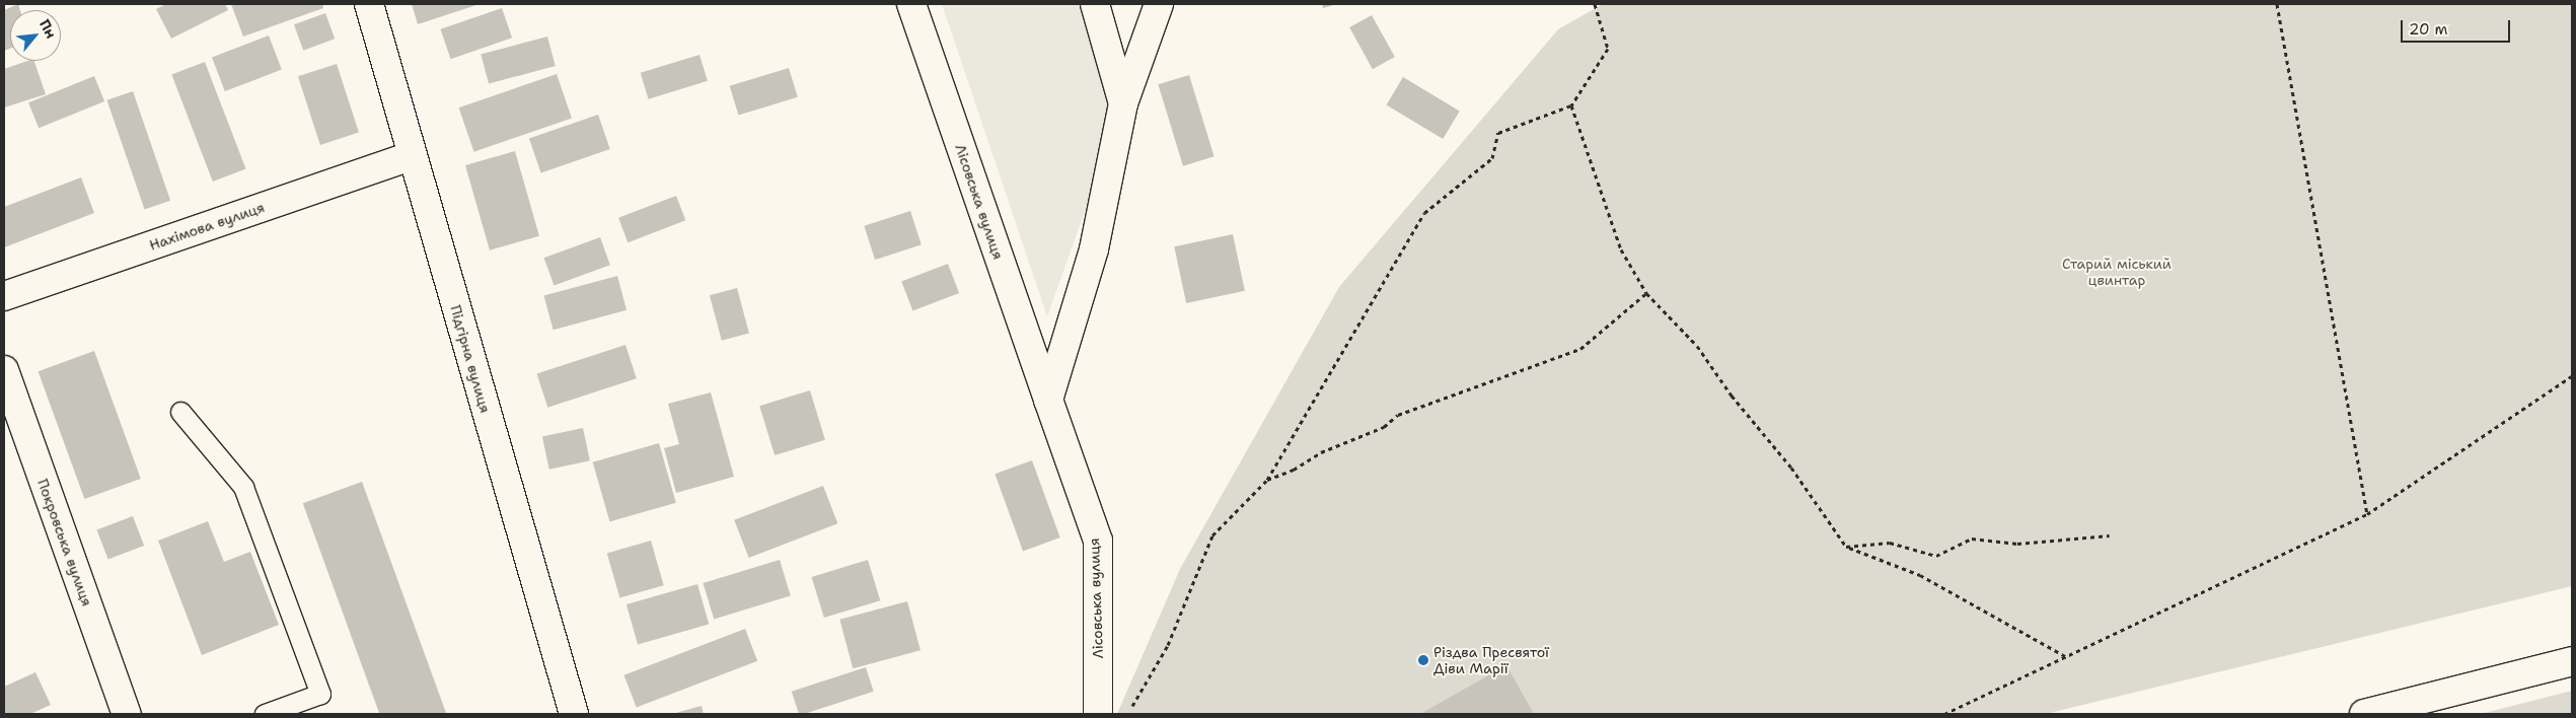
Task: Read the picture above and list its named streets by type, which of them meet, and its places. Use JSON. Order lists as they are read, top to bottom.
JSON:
{
  "streets": {
    "street": [
      "Лісовська вулиця",
      "Нахімова вулиця",
      "Підгірна вулиця",
      "Покровська вулиця"
    ]
  },
  "crossings": [
    ["Нахімова вулиця", "Підгірна вулиця"]
  ],
  "parks": ["Старий міський цвинтар"],
  "places": ["Різдва Пресвятої Діви Марії"],
  "scale_bar": "20 m",
  "north": "top right"
}
